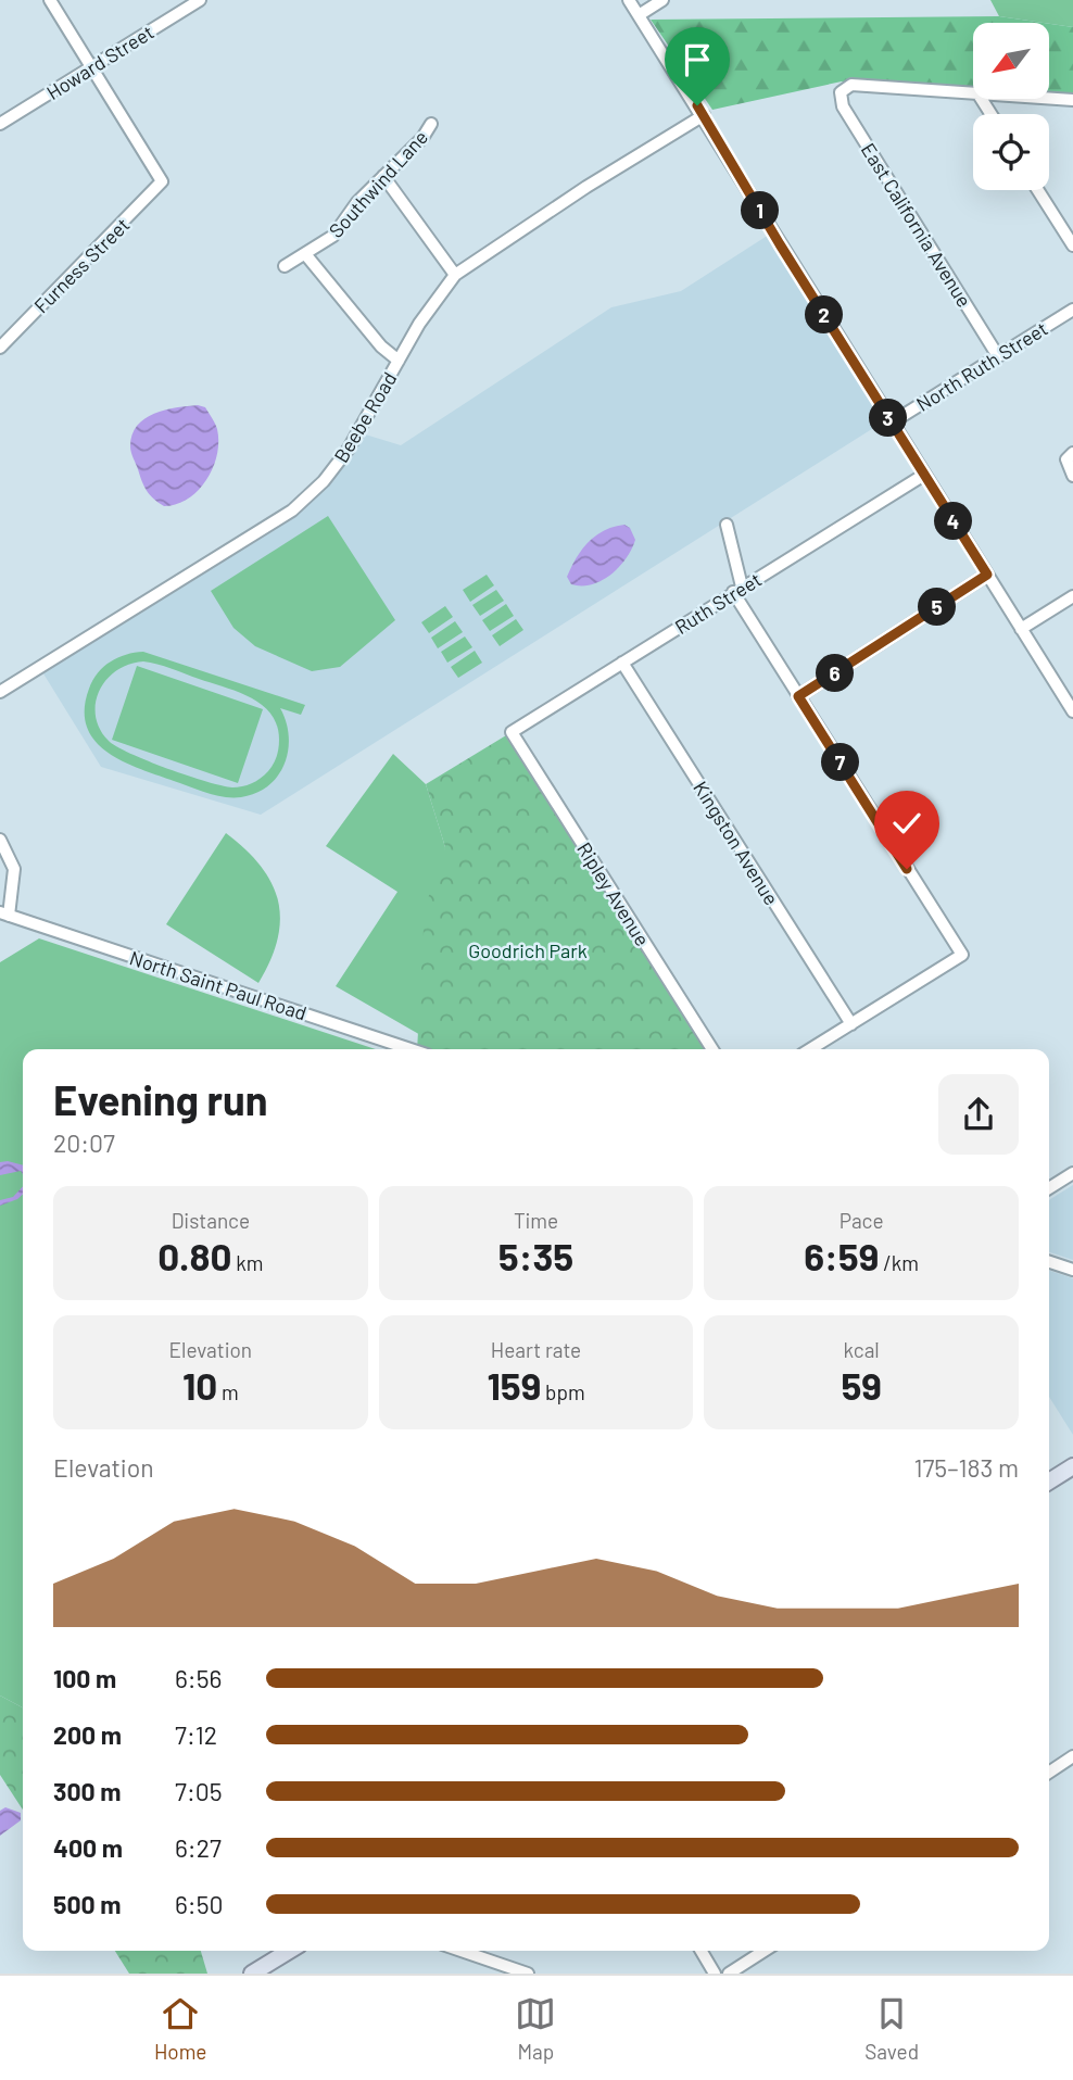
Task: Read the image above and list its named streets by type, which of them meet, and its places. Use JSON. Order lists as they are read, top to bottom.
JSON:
{
  "streets": {
    "street": [
      "Howard Street",
      "Southwind Lane",
      "East California Avenue",
      "Furness Street",
      "North Ruth Street",
      "Beebe Road",
      "Ruth Street",
      "Kingston Avenue",
      "Ripley Avenue",
      "North Saint Paul Road"
    ]
  },
  "crossings": [
    ["Howard Street", "Furness Street"],
    ["East California Avenue", "North Ruth Street"],
    ["Ruth Street", "Kingston Avenue"],
    ["Ruth Street", "Ripley Avenue"]
  ],
  "parks": ["Goodrich Park"],
  "north": "bottom left",
  "page": {
    "pins": [
      "1",
      "2",
      "3",
      "4",
      "5",
      "6",
      "7"
    ],
    "heading": ["Evening run", "20:07"],
    "stats": [
      ["Distance", "0.80 km"],
      ["Time", "5:35"],
      ["Pace", "6:59 /km"],
      ["Elevation", "10 m"],
      ["Heart rate", "159 bpm"],
      ["kcal", "59"]
    ],
    "chart": ["Elevation", "175–183 m"],
    "list": [
      {
        "name": "100 m",
        "note": "6:56"
      },
      {
        "name": "200 m",
        "note": "7:12"
      },
      {
        "name": "300 m",
        "note": "7:05"
      },
      {
        "name": "400 m",
        "note": "6:27"
      },
      {
        "name": "500 m",
        "note": "6:50"
      }
    ],
    "tabs": ["Home", "Map", "Saved"]
  }
}
